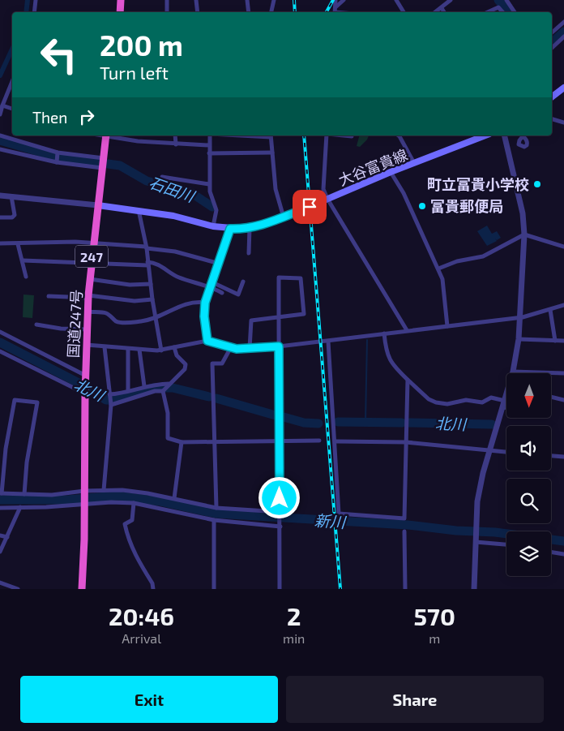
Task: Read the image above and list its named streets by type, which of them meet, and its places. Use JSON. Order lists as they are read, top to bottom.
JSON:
{
  "streets": {
    "highway": ["247", "国道247号"],
    "main road": ["大谷富貴線"]
  },
  "crossings": [
    ["大谷富貴線", "国道247号"]
  ],
  "water": ["石田川", "北川", "新川"],
  "places": ["町立富貴小学校", "富貴郵便局"],
  "north": "bottom",
  "page": {
    "turn": ["200 m", "Turn left"],
    "then": "Then",
    "eta": [
      "20:46",
      "Arrival",
      "2",
      "min",
      "570",
      "m"
    ],
    "buttons": ["Exit", "Share"]
  }
}
